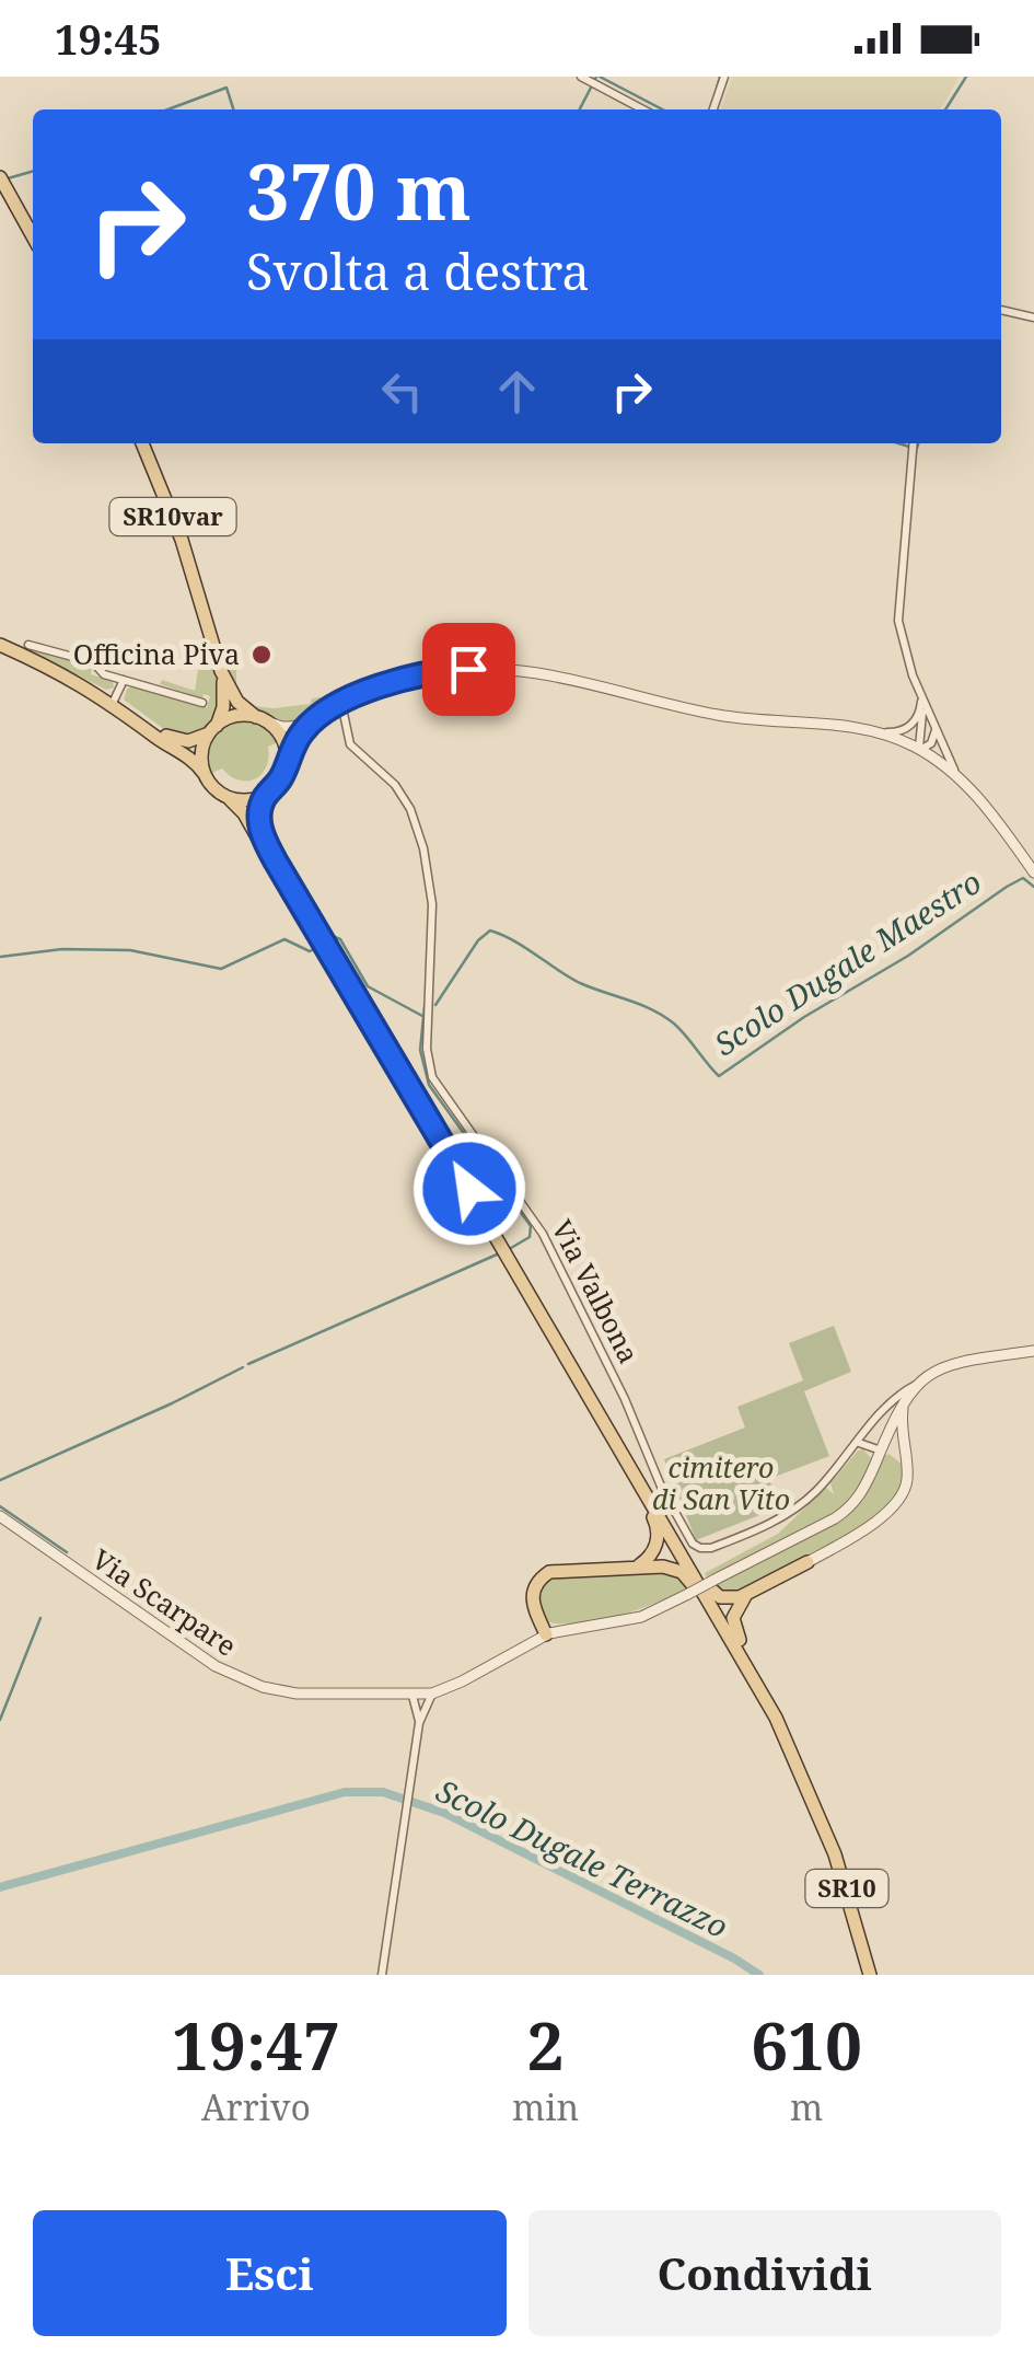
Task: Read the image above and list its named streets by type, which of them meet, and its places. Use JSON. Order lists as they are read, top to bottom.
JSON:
{
  "streets": {
    "main road": ["SR10var", "SR10"],
    "street": ["Via Valbona", "Via Scarpare"]
  },
  "crossings": [
    ["SR10var", "SR10"],
    ["Via Valbona", "Via Scarpare"]
  ],
  "water": ["Scolo Dugale Maestro", "Scolo Dugale Terrazzo"],
  "parks": ["cimitero di San Vito"],
  "places": ["Officina Piva"],
  "page": {
    "status": "19:45",
    "turn": ["370 m", "Svolta a destra"],
    "eta": [
      "19:47",
      "Arrivo",
      "2",
      "min",
      "610",
      "m"
    ],
    "buttons": ["Esci", "Condividi"]
  }
}
